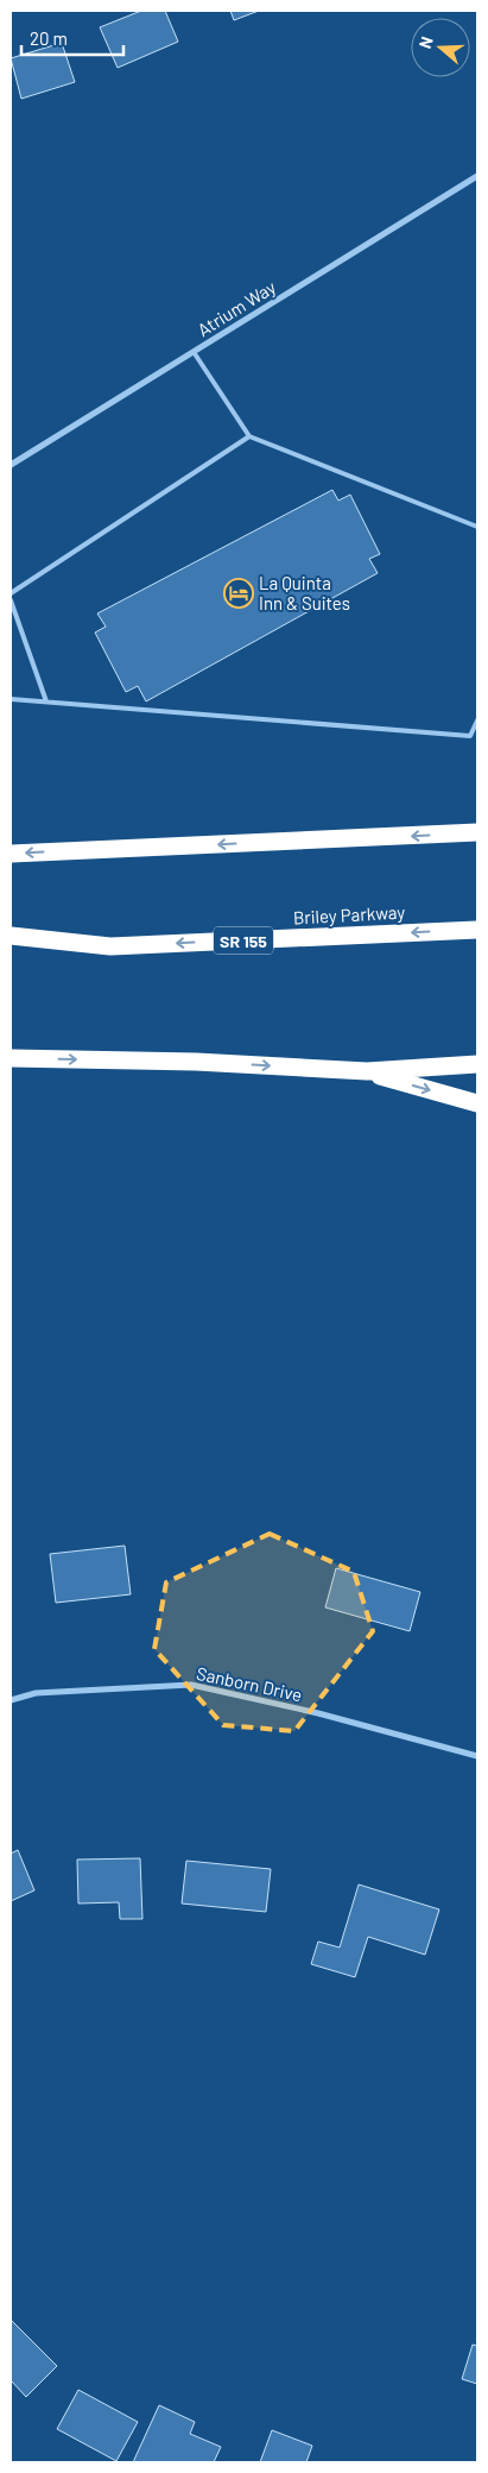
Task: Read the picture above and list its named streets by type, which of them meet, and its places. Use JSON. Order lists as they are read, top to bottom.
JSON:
{
  "streets": {
    "highway": ["Briley Parkway", "SR 155"],
    "street": ["Atrium Way", "Sanborn Drive"]
  },
  "places": {
    "hotel": ["La Quinta Inn & Suites"]
  },
  "scale_bar": "20 m",
  "north": "left"
}
